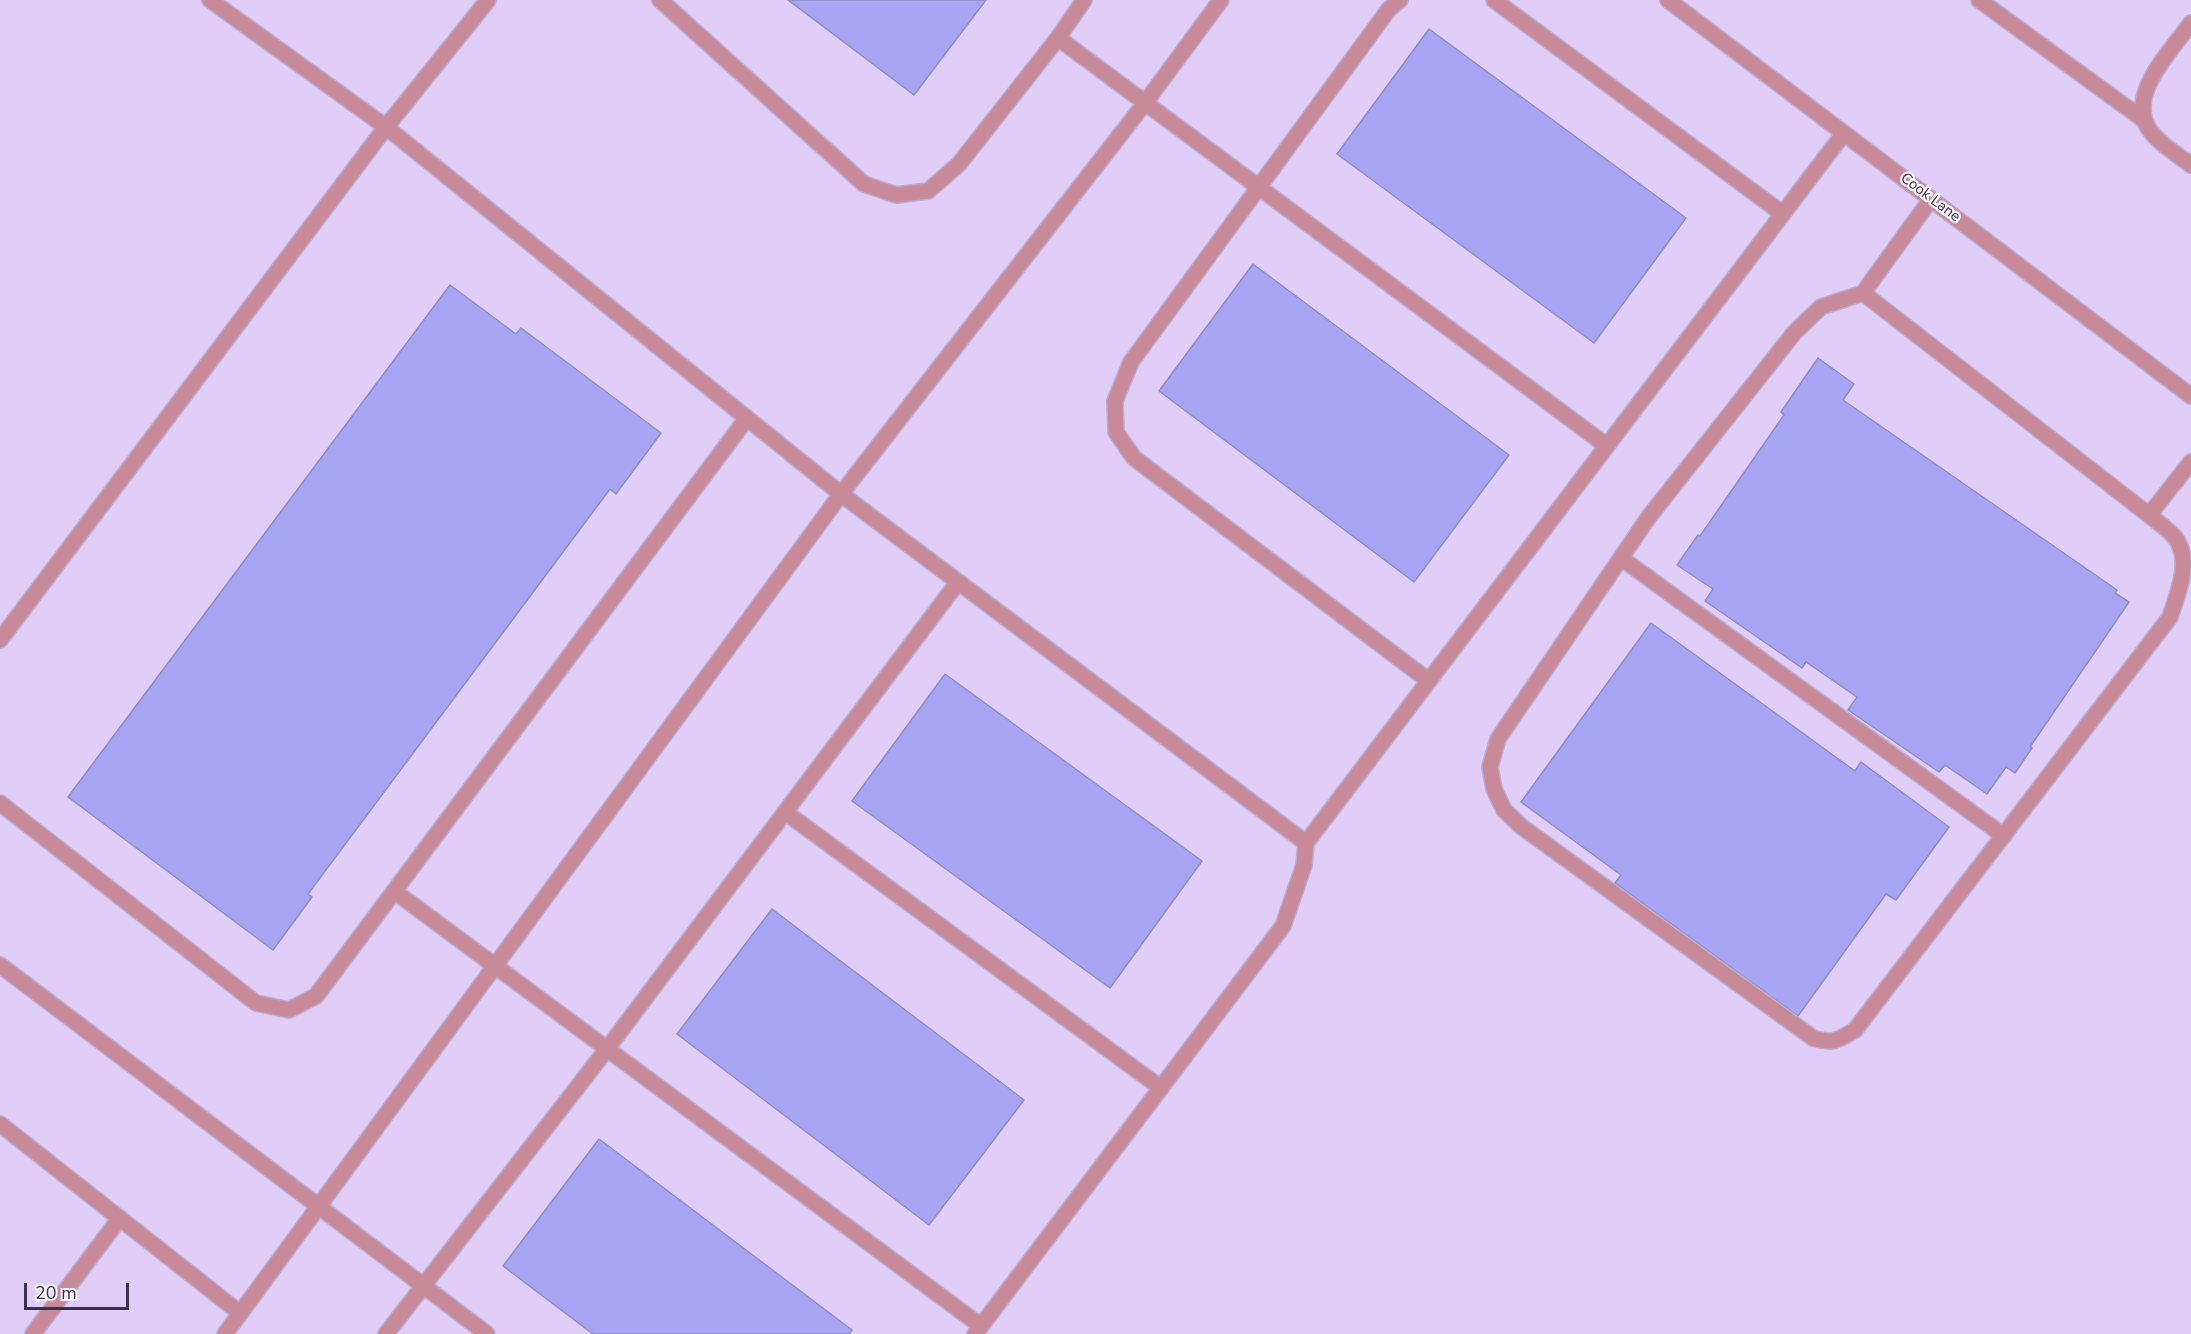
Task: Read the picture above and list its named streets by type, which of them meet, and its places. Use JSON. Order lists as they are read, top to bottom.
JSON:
{
  "streets": {
    "street": ["Cook Lane"]
  },
  "scale_bar": "20 m"
}
